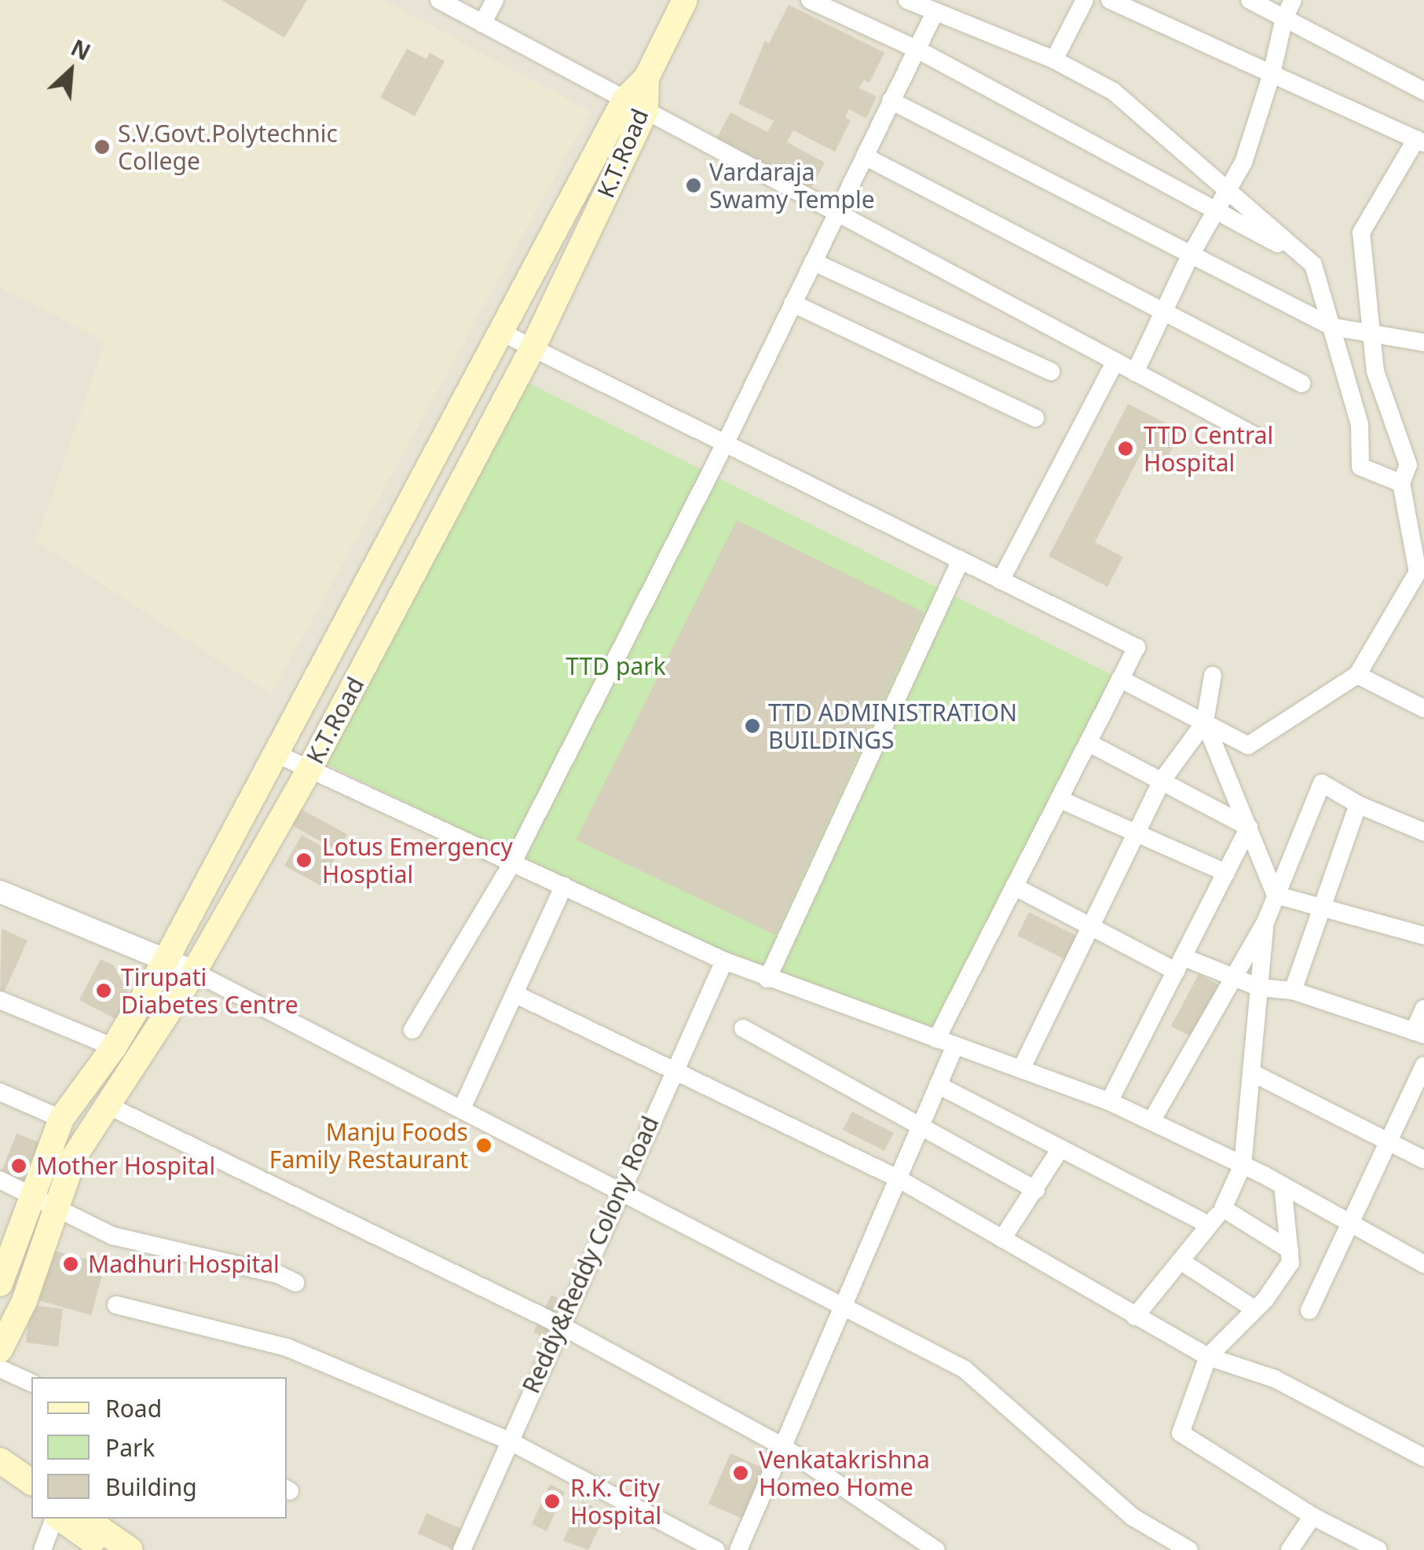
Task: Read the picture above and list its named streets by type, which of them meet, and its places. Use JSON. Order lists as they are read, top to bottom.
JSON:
{
  "streets": {
    "main road": ["K.T.Road"],
    "street": ["Reddy&Reddy Colony Road"]
  },
  "parks": ["TTD park"],
  "places": [
    "S.V.Govt.Polytechnic College",
    "Vardaraja Swamy Temple",
    "TTD Central Hospital",
    "TTD ADMINISTRATION BUILDINGS",
    "Lotus Emergency Hosptial",
    "Tirupati Diabetes Centre",
    "Manju Foods Family Restaurant",
    "Mother Hospital",
    "Madhuri Hospital",
    "Venkatakrishna Homeo Home",
    "R.K. City Hospital"
  ],
  "legend": ["Road", "Park", "Building"],
  "north": "top right"
}
